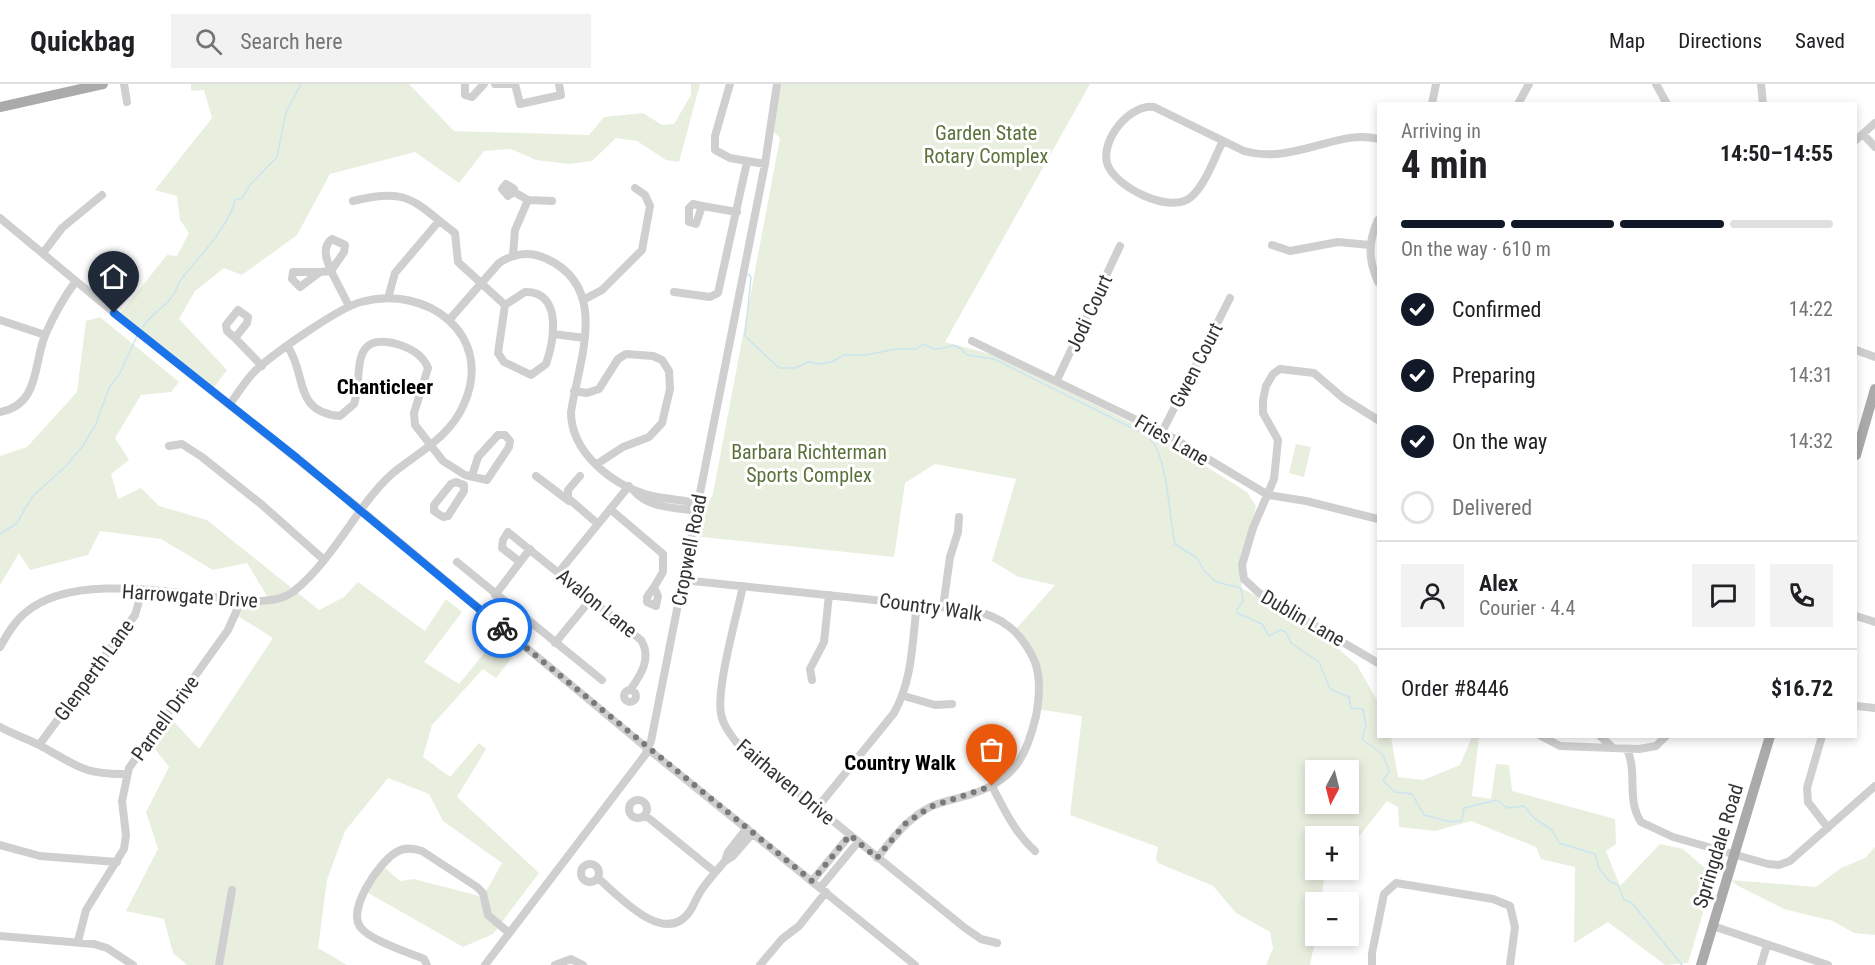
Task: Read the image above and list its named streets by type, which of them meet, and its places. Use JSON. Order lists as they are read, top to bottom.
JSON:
{
  "streets": {
    "main road": ["Springdale Road"],
    "street": [
      "Jodi Court",
      "Gwen Court",
      "Fries Lane",
      "Cropwell Road",
      "Harrowgate Drive",
      "Avalon Lane",
      "Country Walk",
      "Dublin Lane",
      "Glenperth Lane",
      "Parnell Drive",
      "Fairhaven Drive"
    ]
  },
  "crossings": [
    ["Jodi Court", "Fries Lane"],
    ["Gwen Court", "Fries Lane"],
    ["Fries Lane", "Dublin Lane"],
    ["Cropwell Road", "Country Walk"],
    ["Harrowgate Drive", "Glenperth Lane"],
    ["Harrowgate Drive", "Parnell Drive"],
    ["Country Walk", "Fairhaven Drive"]
  ],
  "districts": ["Chanticleer", "Country Walk"],
  "parks": ["Garden State Rotary Complex", "Barbara Richterman Sports Complex"],
  "north": "bottom",
  "page": {
    "header": "Quickbag",
    "search": "Search here",
    "nav": ["Map", "Directions", "Saved"],
    "heading": ["4 min", "Arriving in", "14:50–14:55"],
    "panel": [
      "Alex",
      "Courier · 4.4",
      "Order #8446",
      "$16.72"
    ],
    "bar": "On the way · 610 m",
    "list": [
      ["Confirmed", "14:22"],
      ["Preparing", "14:31"],
      ["On the way", "14:32"],
      "Delivered"
    ],
    "map_buttons": ["+", "−"]
  }
}
